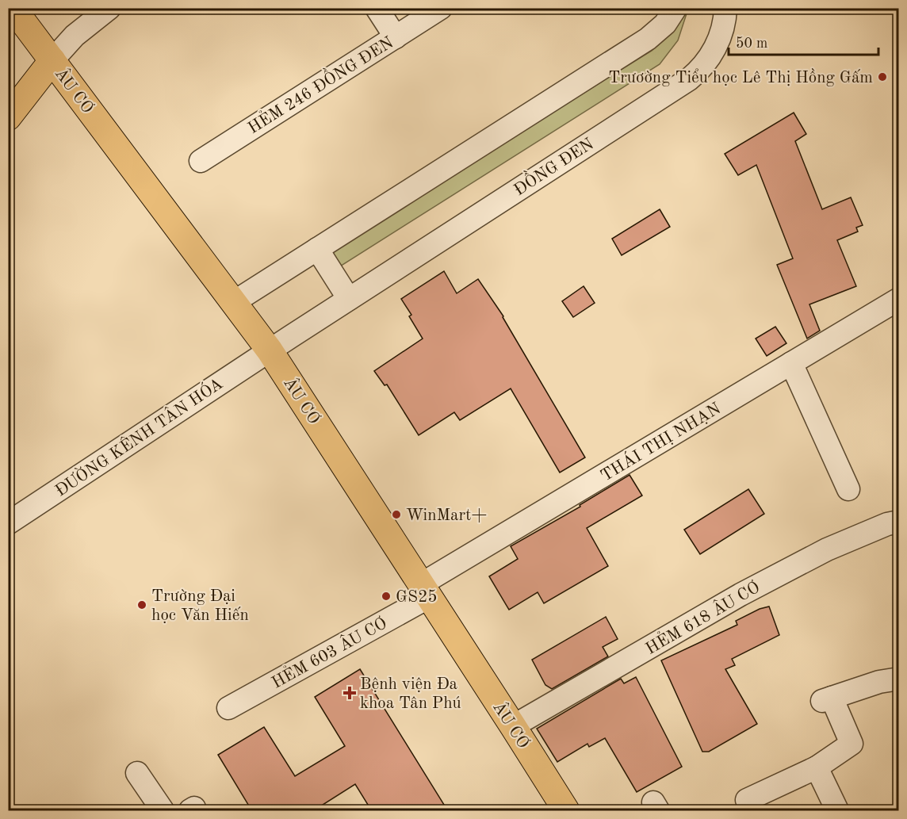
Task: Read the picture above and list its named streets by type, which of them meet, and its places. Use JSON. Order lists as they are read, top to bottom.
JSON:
{
  "streets": {
    "main road": ["ÂU CƠ"],
    "street": [
      "HẺM 246 ĐỒNG ĐEN",
      "ĐỒNG ĐEN",
      "ĐƯỜNG KÊNH TÂN HÓA",
      "THÁI THỊ NHẠN",
      "HẺM 618 ÂU CƠ",
      "HẺM 603 ÂU CƠ"
    ]
  },
  "crossings": [
    ["ÂU CƠ", "ĐỒNG ĐEN"],
    ["ÂU CƠ", "ĐƯỜNG KÊNH TÂN HÓA"],
    ["ÂU CƠ", "THÁI THỊ NHẠN"],
    ["ÂU CƠ", "HẺM 618 ÂU CƠ"],
    ["ÂU CƠ", "HẺM 603 ÂU CƠ"],
    ["ĐỒNG ĐEN", "ĐƯỜNG KÊNH TÂN HÓA"],
    ["THÁI THỊ NHẠN", "HẺM 603 ÂU CƠ"]
  ],
  "places": {
    "other": [
      "Trươờng Tiểu học Lê Thị Hồng Gấm",
      "WinMart+",
      "GS25",
      "Trường Đại học Văn Hiến"
    ],
    "health": ["Bệnh viện Đa khoa Tân Phú"]
  },
  "scale_bar": "50 m"
}
